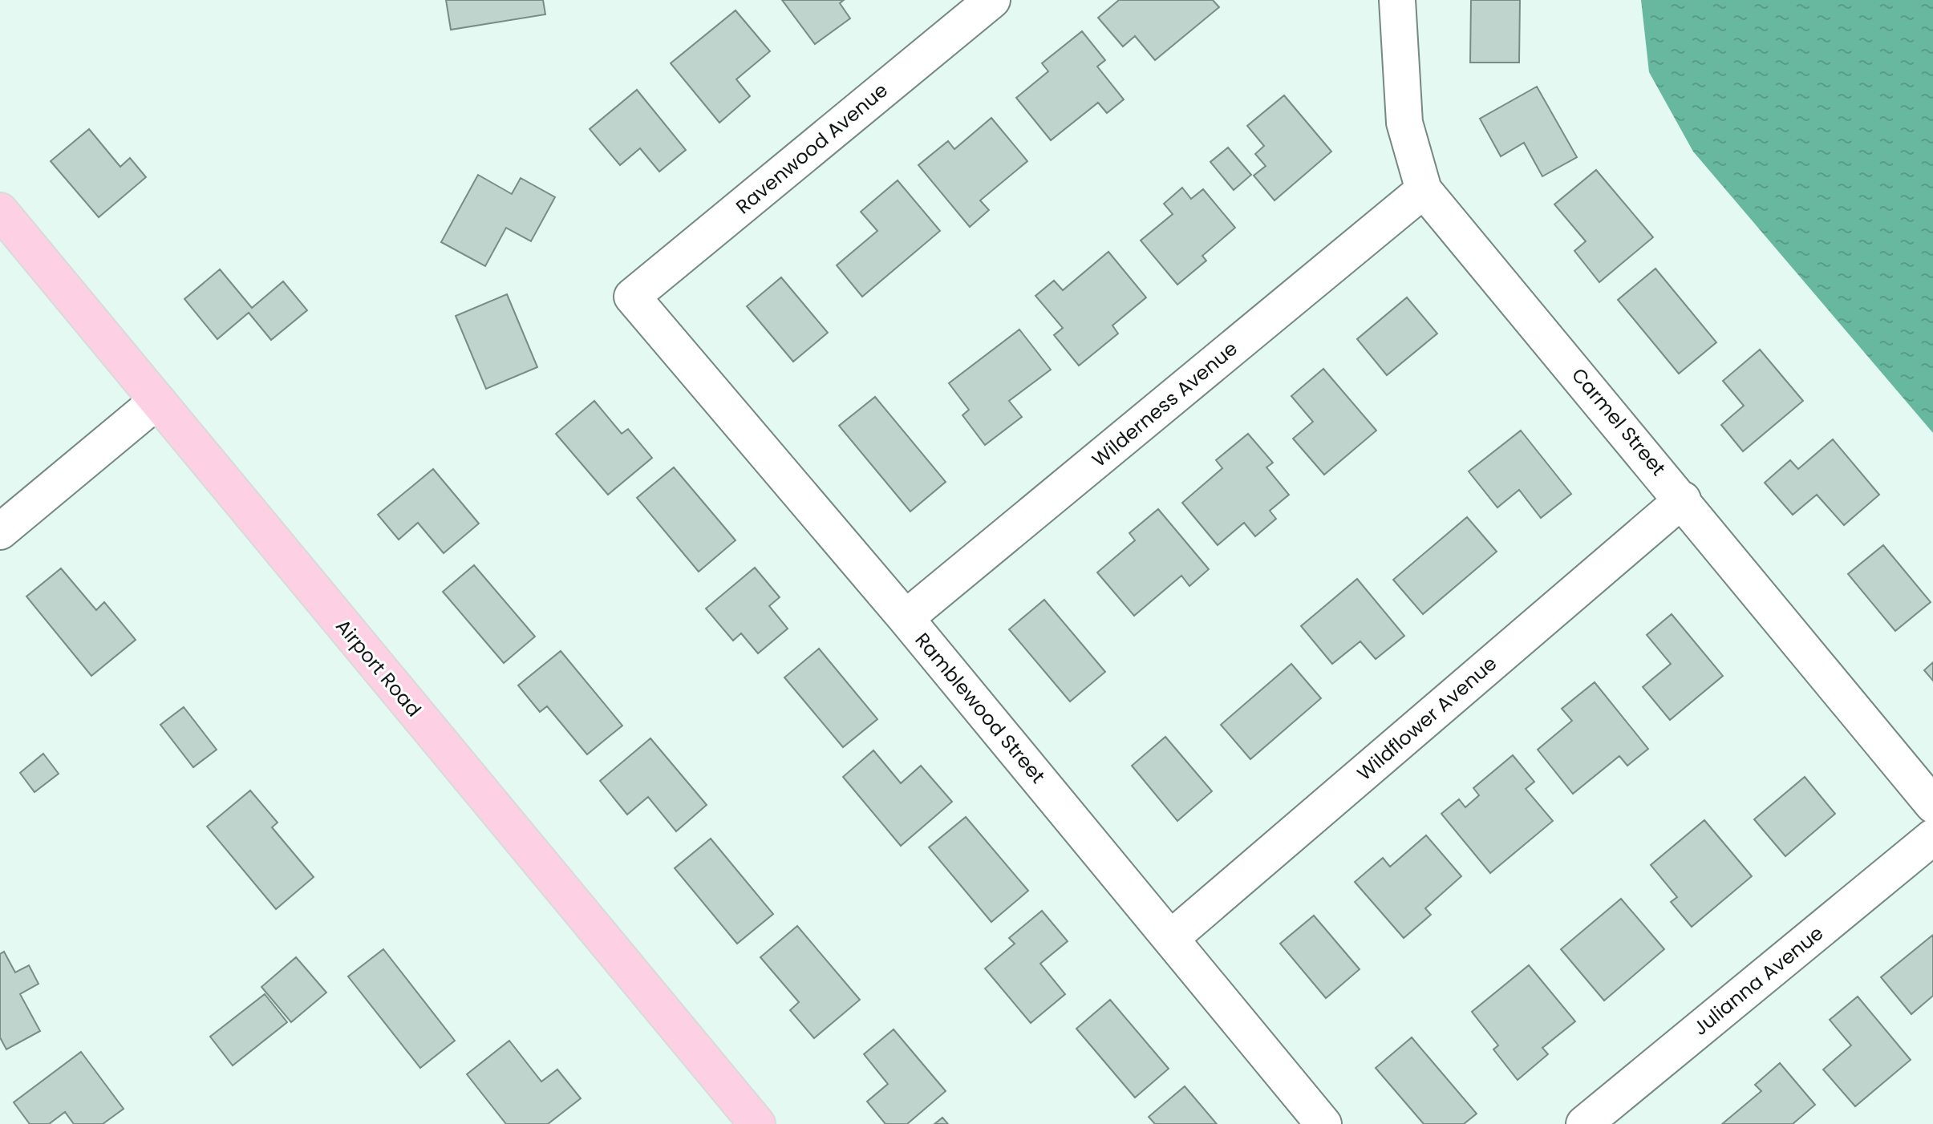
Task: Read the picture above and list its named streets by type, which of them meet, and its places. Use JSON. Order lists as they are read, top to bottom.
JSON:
{
  "streets": {
    "main road": ["Airport Road"],
    "street": [
      "Ravenwood Avenue",
      "Wilderness Avenue",
      "Carmel Street",
      "Ramblewood Street",
      "Wildflower Avenue",
      "Julianna Avenue"
    ]
  },
  "crossings": [
    ["Ravenwood Avenue", "Ramblewood Street"],
    ["Wilderness Avenue", "Carmel Street"],
    ["Wilderness Avenue", "Ramblewood Street"],
    ["Carmel Street", "Wildflower Avenue"],
    ["Ramblewood Street", "Wildflower Avenue"]
  ]
}
